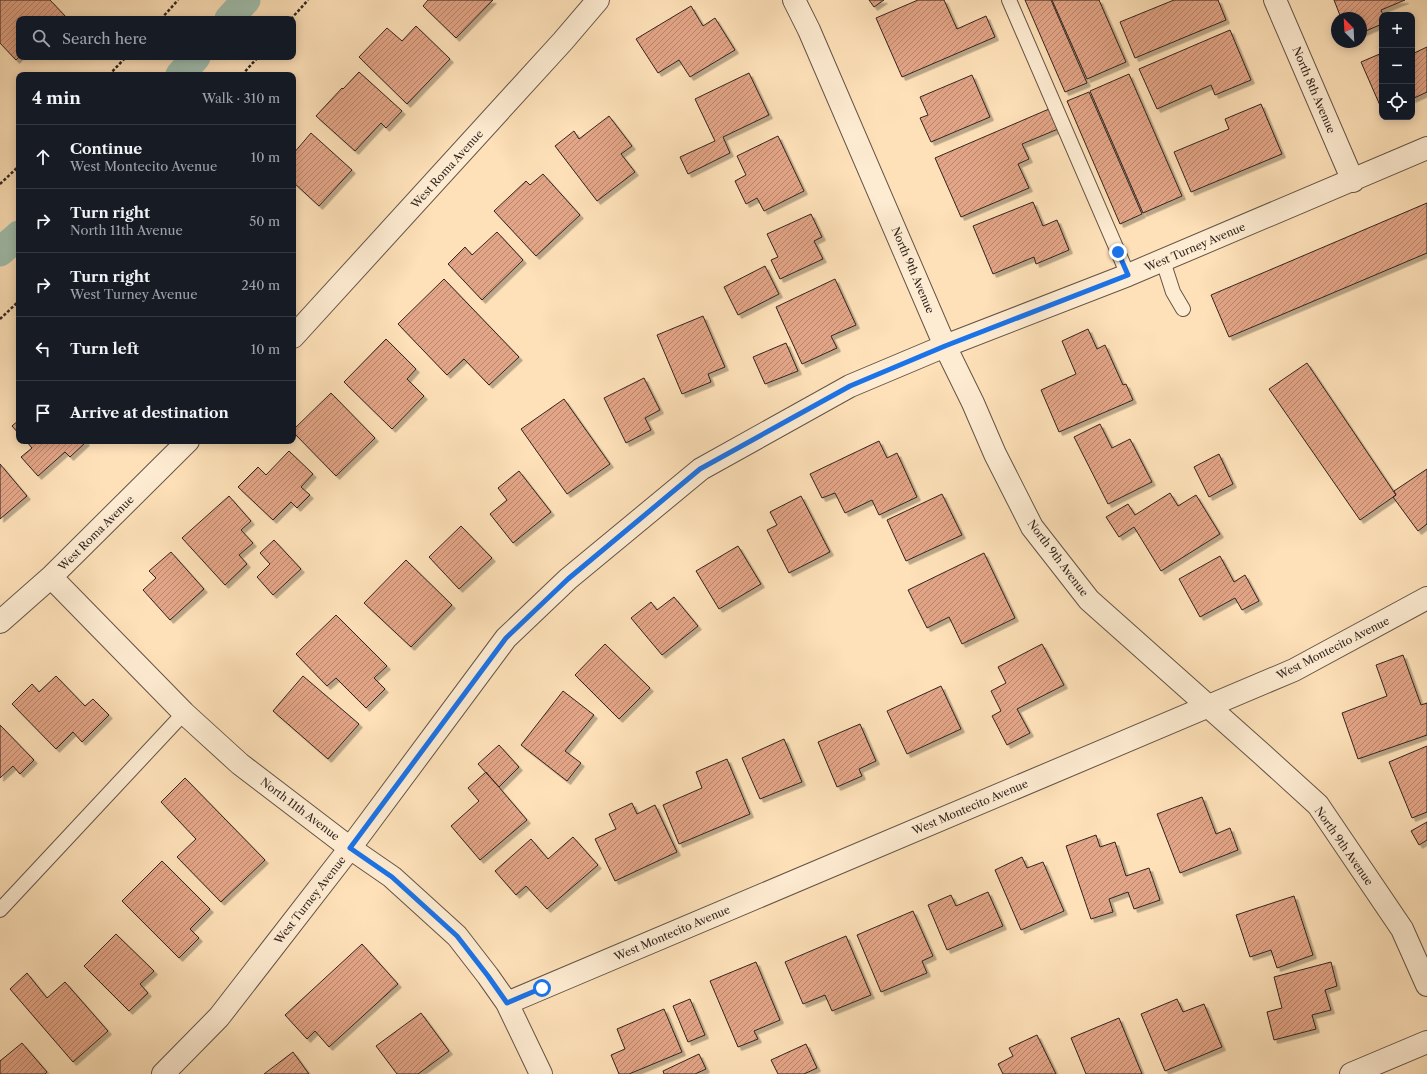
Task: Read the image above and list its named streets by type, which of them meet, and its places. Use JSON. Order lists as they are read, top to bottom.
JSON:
{
  "streets": {
    "street": [
      "North 8th Avenue",
      "West Roma Avenue",
      "West Turney Avenue",
      "North 9th Avenue",
      "West Montecito Avenue",
      "North 11th Avenue"
    ]
  },
  "crossings": [
    ["North 8th Avenue", "West Turney Avenue"],
    ["West Roma Avenue", "North 11th Avenue"],
    ["West Turney Avenue", "North 9th Avenue"],
    ["West Turney Avenue", "North 11th Avenue"],
    ["North 9th Avenue", "West Montecito Avenue"],
    ["West Montecito Avenue", "North 11th Avenue"]
  ],
  "north": "top left",
  "page": {
    "map_buttons": ["+", "−"],
    "search": "Search here",
    "heading": ["4 min", "Walk · 310 m"],
    "list": [
      ["Continue", "West Montecito Avenue", "10 m"],
      ["Turn right", "North 11th Avenue", "50 m"],
      ["Turn right", "West Turney Avenue", "240 m"],
      ["Turn left", "10 m"],
      "Arrive at destination"
    ]
  }
}
